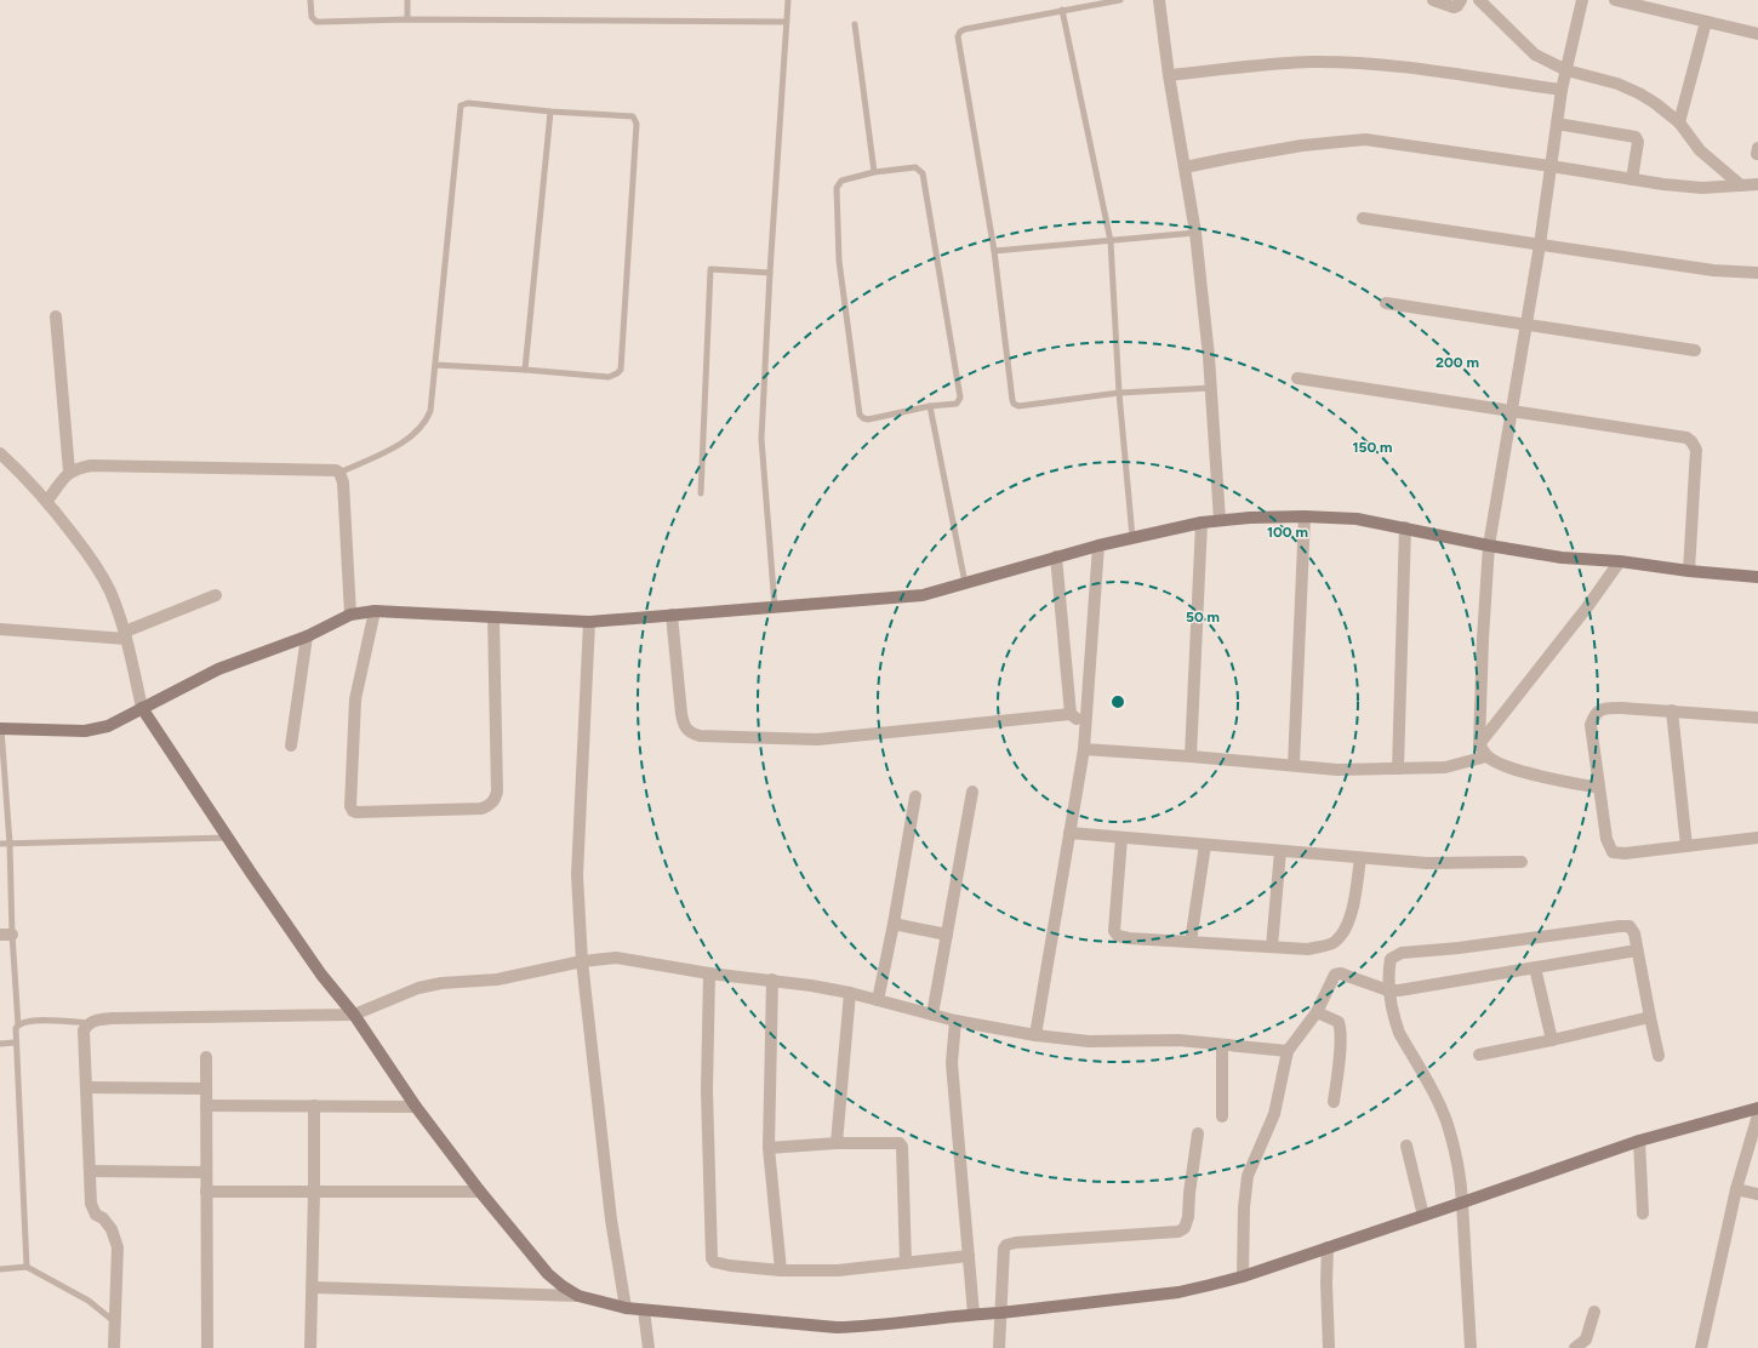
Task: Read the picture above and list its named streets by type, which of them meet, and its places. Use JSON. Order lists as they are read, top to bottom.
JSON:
{
  "rings": [
    "200 m",
    "150 m",
    "100 m",
    "50 m"
  ]
}
